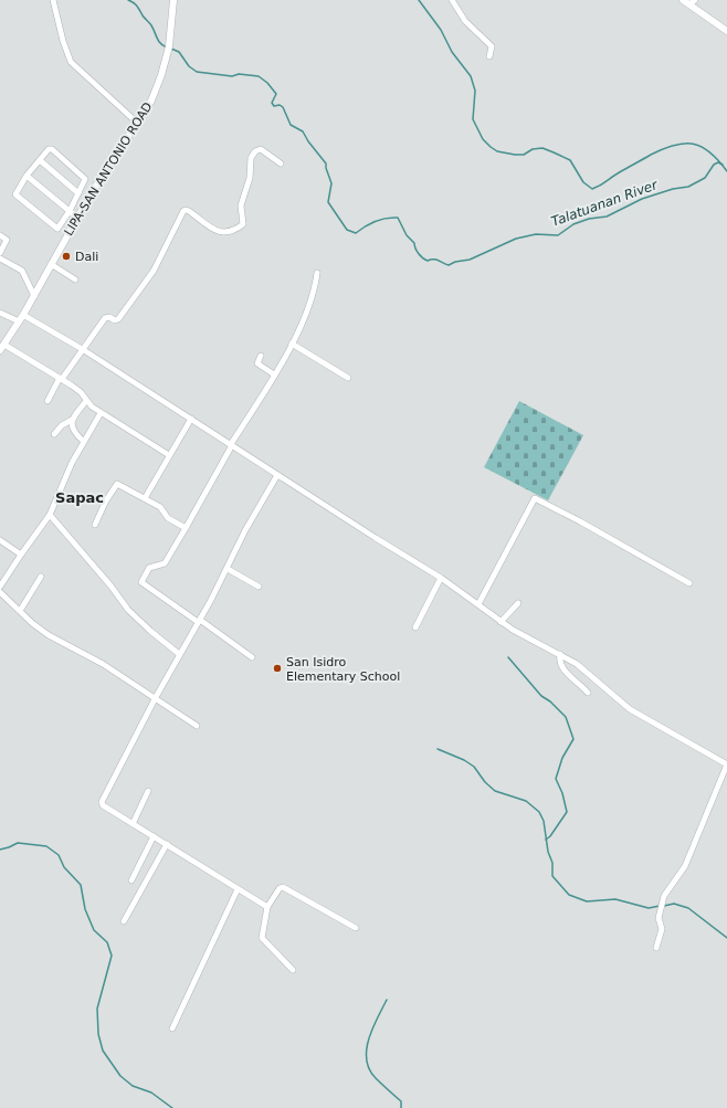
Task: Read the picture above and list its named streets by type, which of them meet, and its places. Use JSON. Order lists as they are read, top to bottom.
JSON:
{
  "streets": {
    "main road": ["LIPA-SAN ANTONIO ROAD"]
  },
  "districts": ["Sapac"],
  "water": ["Talatuanan River"],
  "places": ["Dali", "San Isidro Elementary School"]
}
